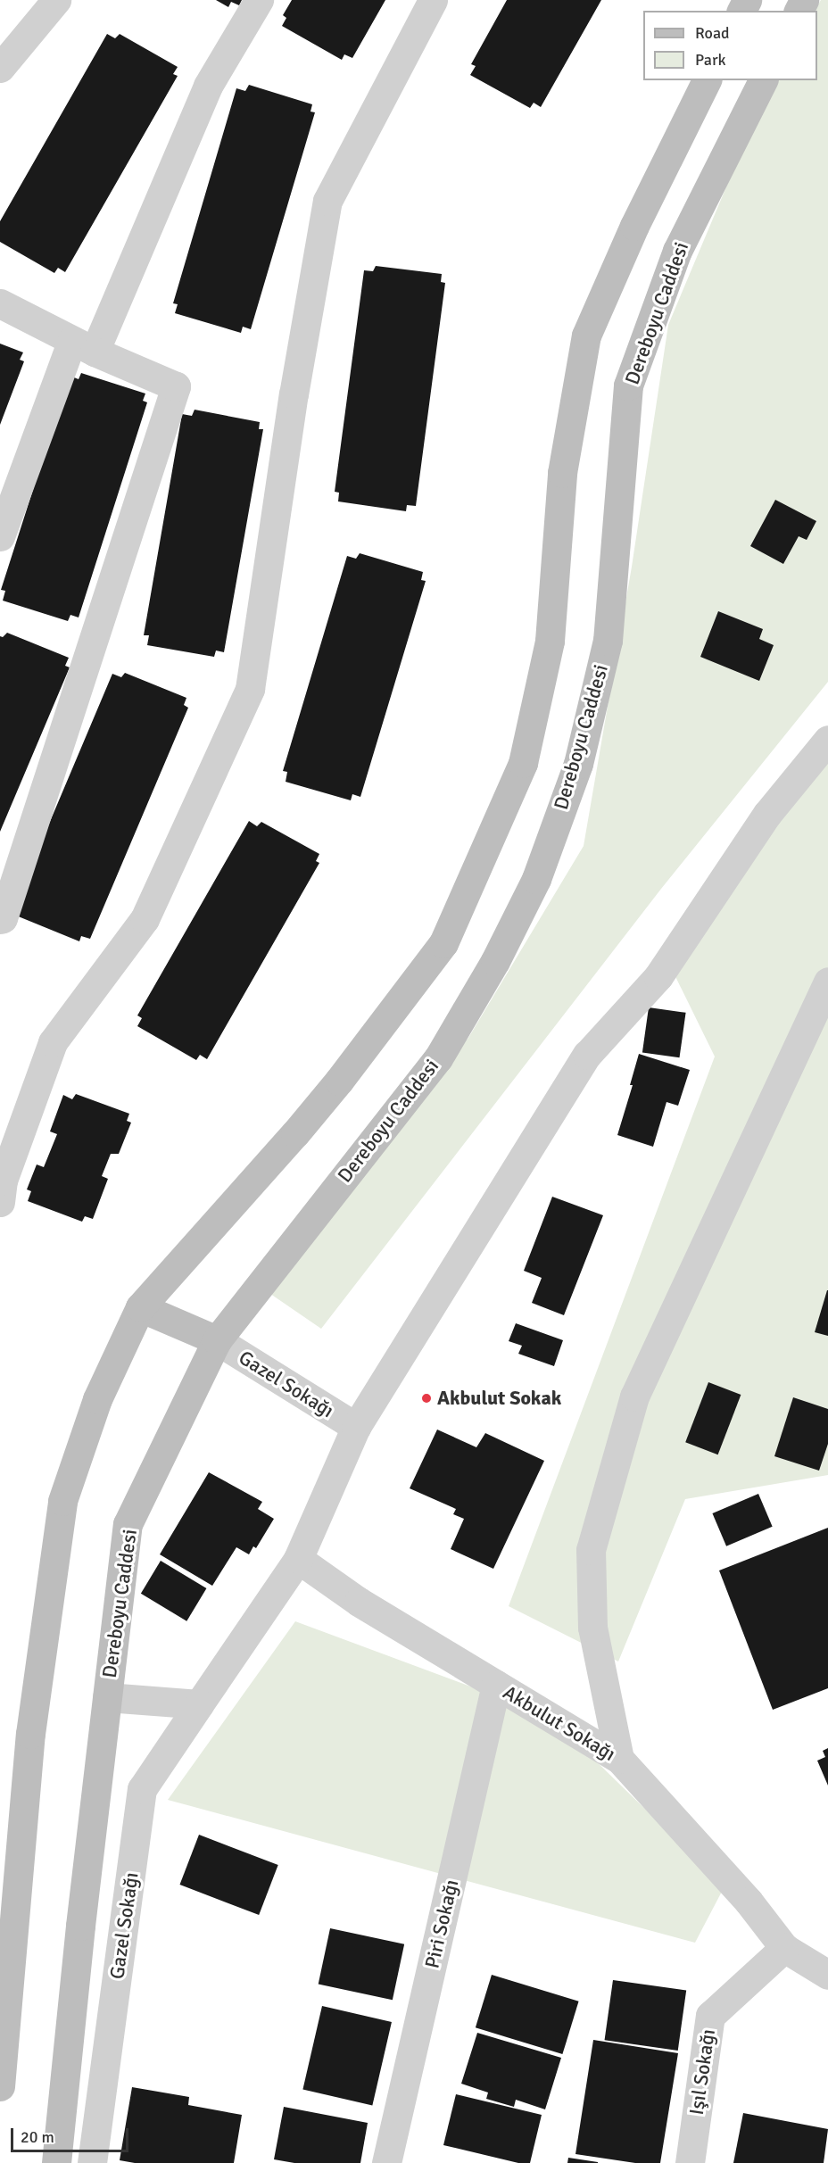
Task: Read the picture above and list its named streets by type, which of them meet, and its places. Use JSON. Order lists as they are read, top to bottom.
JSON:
{
  "streets": {
    "main road": ["Dereboyu Caddesi"],
    "street": [
      "Gazel Sokağı",
      "Akbulut Sokağı",
      "Piri Sokağı",
      "Işıl Sokağı"
    ]
  },
  "crossings": [
    ["Dereboyu Caddesi", "Gazel Sokağı"],
    ["Gazel Sokağı", "Akbulut Sokağı"],
    ["Akbulut Sokağı", "Piri Sokağı"],
    ["Akbulut Sokağı", "Işıl Sokağı"]
  ],
  "places": ["Akbulut Sokak"],
  "legend": ["Road", "Park"],
  "scale_bar": "20 m"
}
